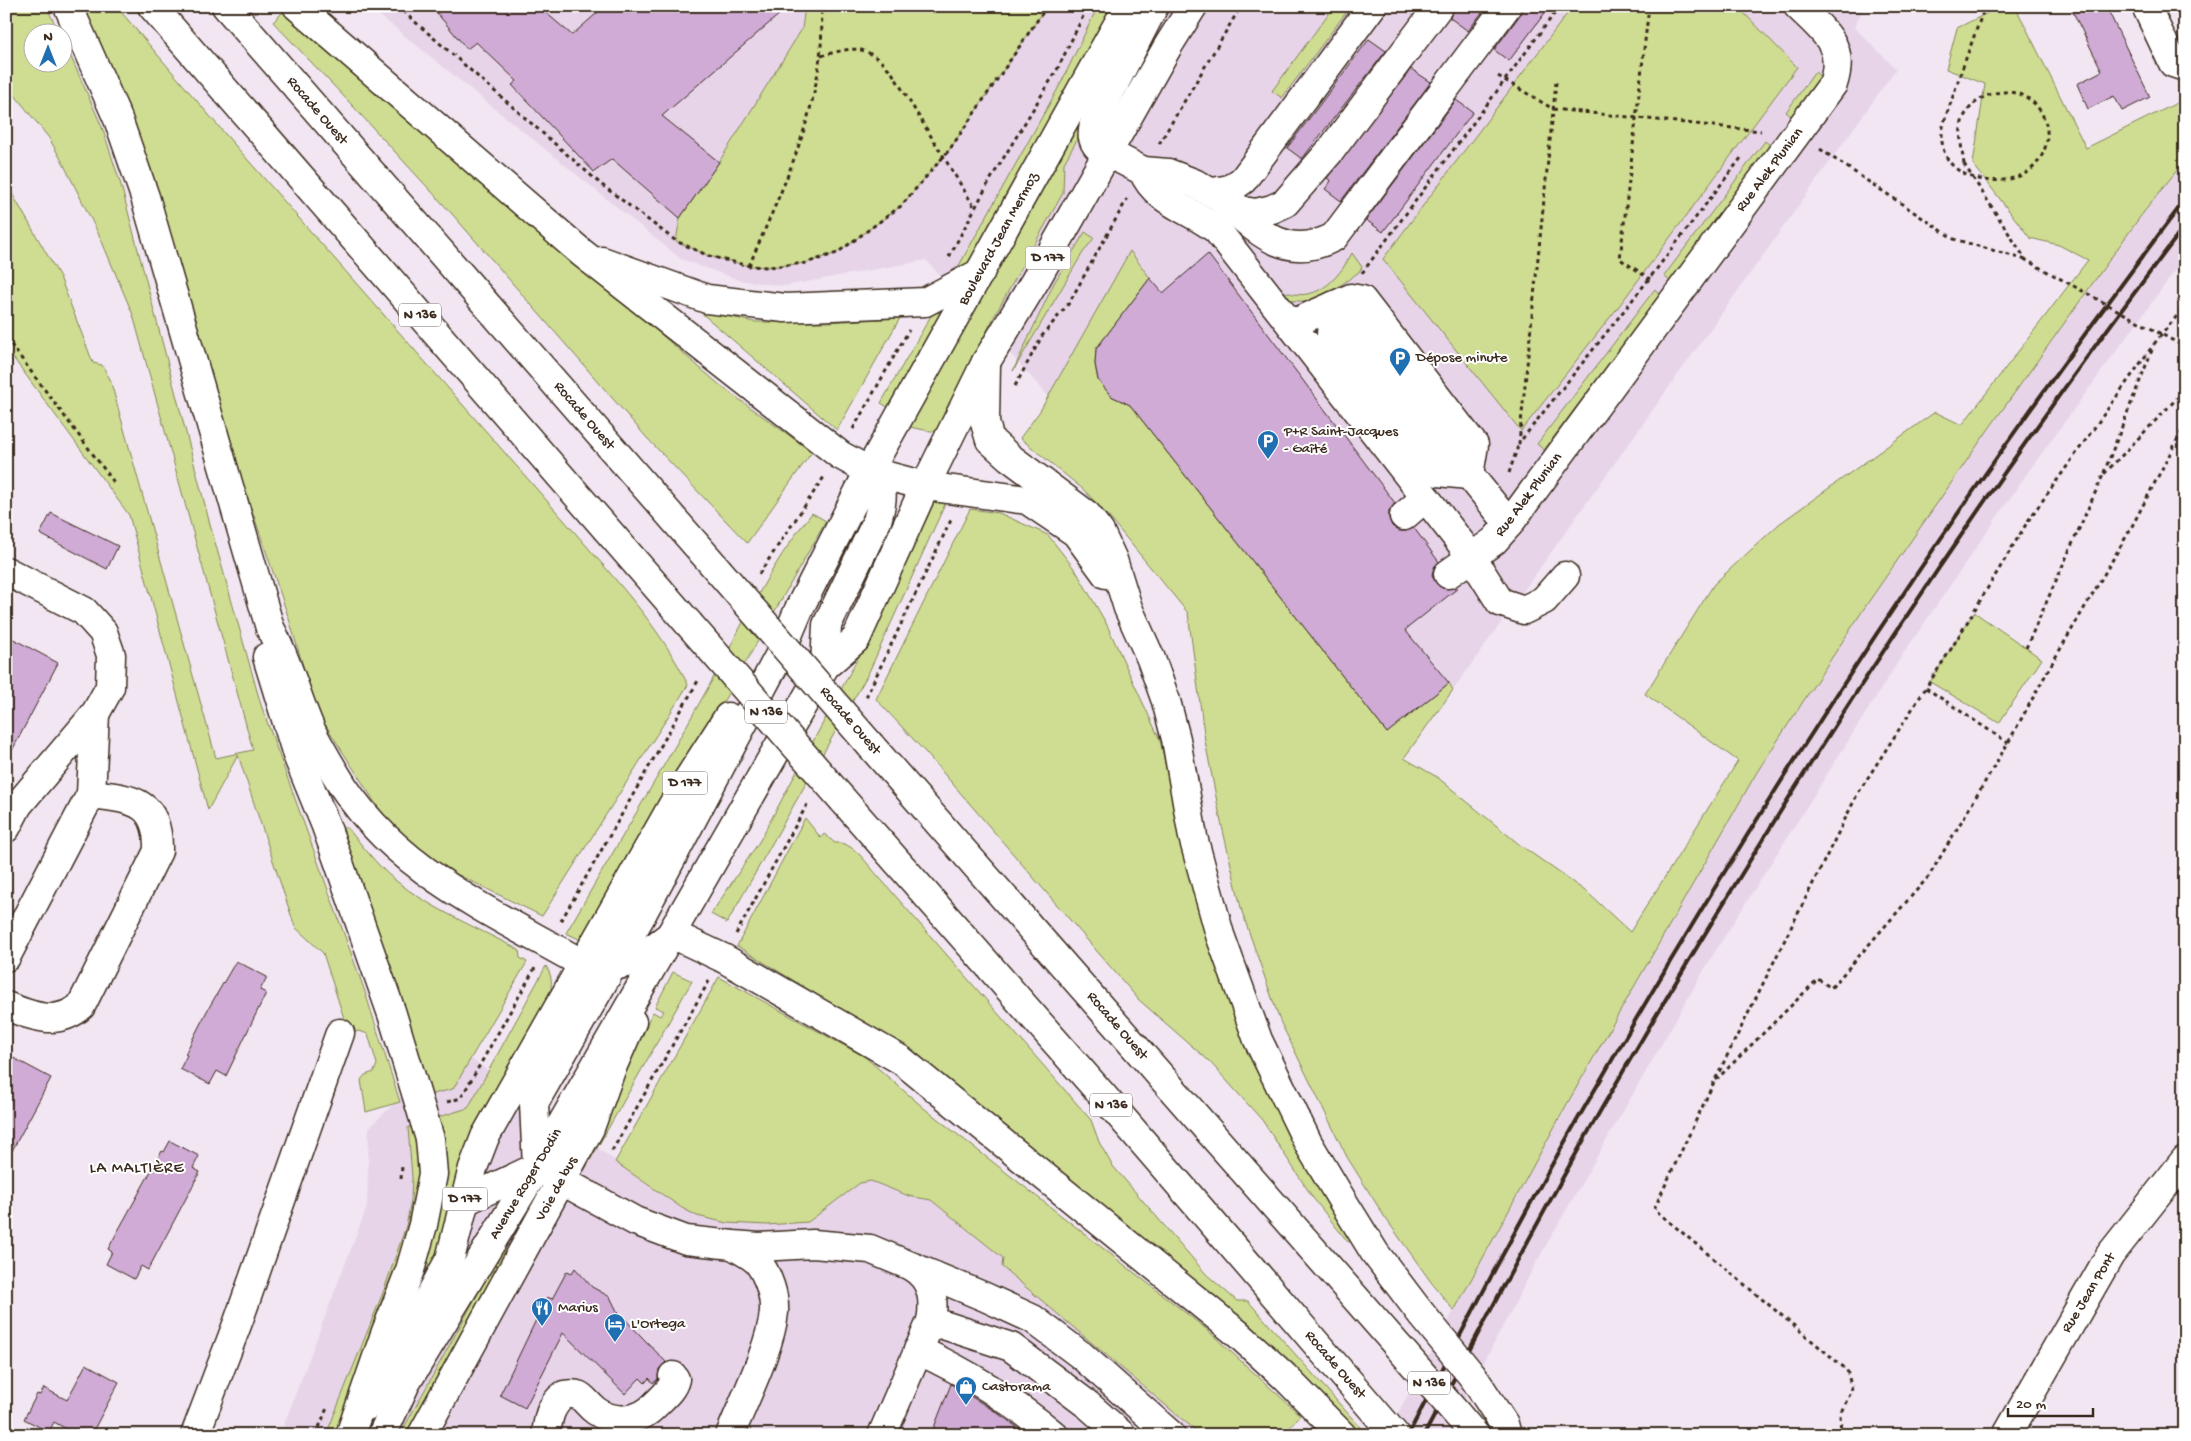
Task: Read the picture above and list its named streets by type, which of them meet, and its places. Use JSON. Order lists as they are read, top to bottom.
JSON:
{
  "streets": {
    "main road": [
      "Rocade Ouest",
      "Rue Alek Plunian",
      "Boulevard Jean Mermoz",
      "D 177",
      "N 136",
      "Avenue Roger Dodin",
      "Voie de bus",
      "Rue Jean Pont"
    ]
  },
  "crossings": [
    ["Boulevard Jean Mermoz", "D 177"],
    ["D 177", "Avenue Roger Dodin"],
    ["D 177", "Voie de bus"],
    ["Avenue Roger Dodin", "Voie de bus"]
  ],
  "districts": ["LA MALTIÈRE"],
  "places": {
    "parking": ["Dépose minute", "P+R Saint-Jacques - Gaîté"],
    "restaurant": ["Marius"],
    "hotel": ["L'Ortega"],
    "shop": ["Castorama"]
  },
  "scale_bar": "20 m",
  "north": "top"
}
